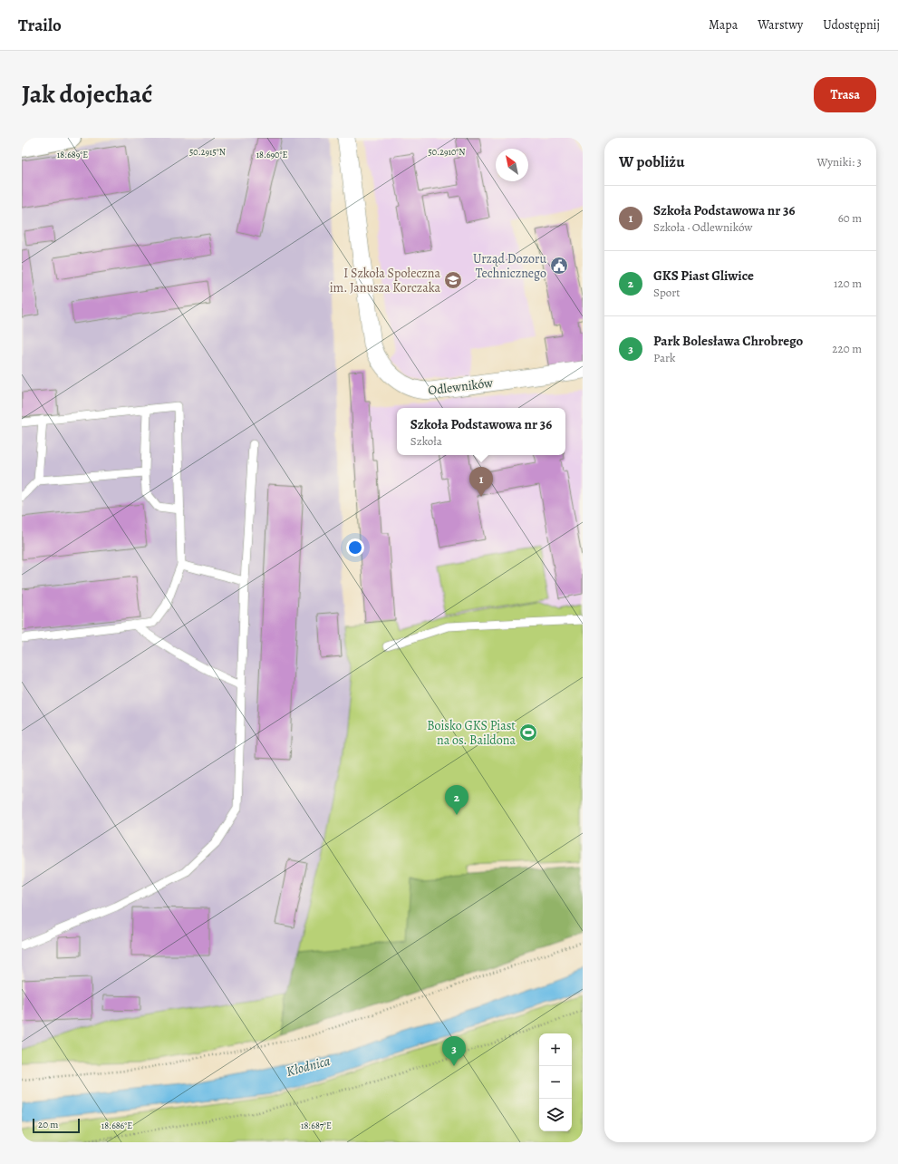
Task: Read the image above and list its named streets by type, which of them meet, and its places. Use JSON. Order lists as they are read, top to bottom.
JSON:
{
  "streets": {
    "street": ["Odlewników"]
  },
  "water": ["Kłodnica"],
  "places": {
    "public building": ["Urząd Dozoru Technicznego"],
    "school or university": ["I Szkoła Społeczna im. Janusza Korczaka"],
    "sports": ["Boisko GKS Piast na os. Baildona"]
  },
  "scale_bar": "20 m",
  "north": "top left",
  "page": {
    "header": "Trailo",
    "nav": ["Mapa", "Warstwy", "Udostępnij"],
    "title": "Jak dojechać",
    "buttons": "Trasa",
    "heading": ["W pobliżu", "Wyniki: 3"],
    "list": [
      {
        "mark": "1",
        "name": "Szkoła Podstawowa nr 36",
        "note": "Szkoła · Odlewników",
        "value": "60 m"
      },
      {
        "mark": "2",
        "name": "GKS Piast Gliwice",
        "note": "Sport",
        "value": "120 m"
      },
      {
        "mark": "3",
        "name": "Park Bolesława Chrobrego",
        "note": "Park",
        "value": "220 m"
      }
    ],
    "popup": ["Szkoła Podstawowa nr 36", "Szkoła"],
    "pins": ["1", "2", "3"],
    "map_buttons": ["+", "−"],
    "scale": "20 m"
  },
  "coordinates": [
    "50.2915°N",
    "50.2910°N",
    "18.689°E",
    "18.690°E",
    "18.686°E",
    "18.687°E"
  ]
}
